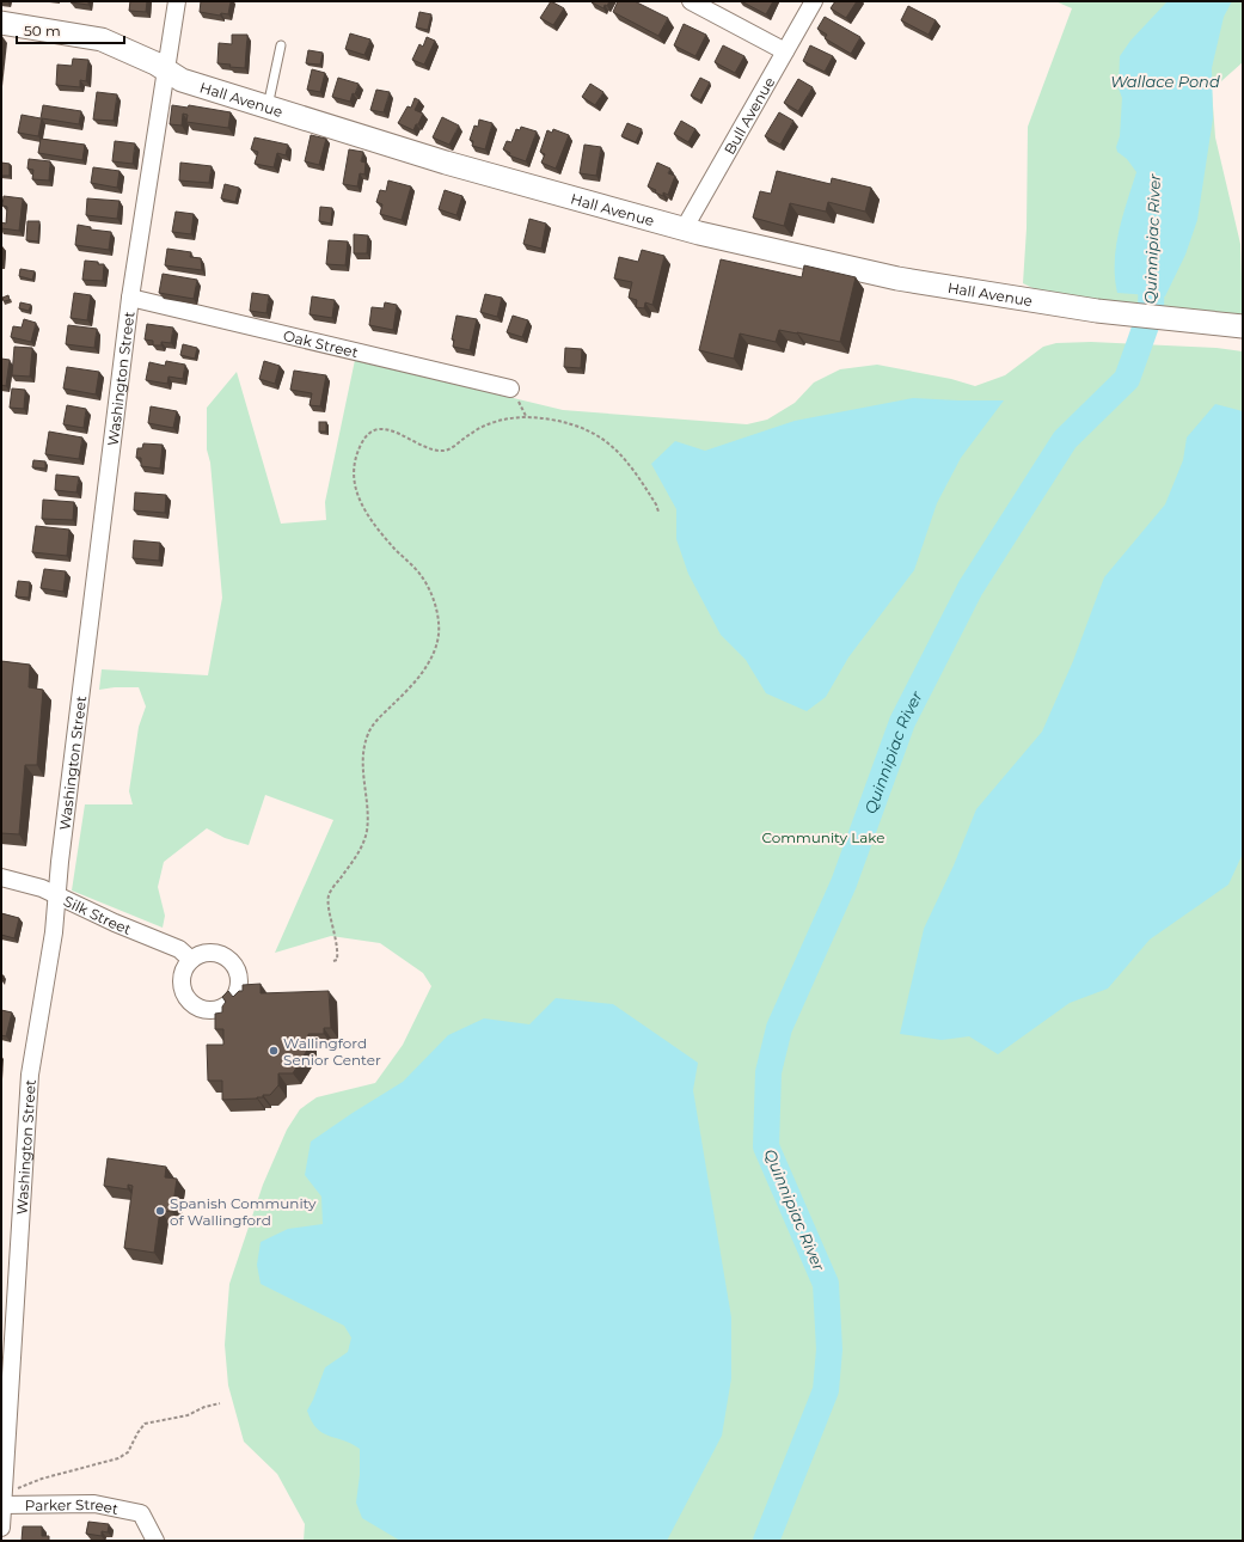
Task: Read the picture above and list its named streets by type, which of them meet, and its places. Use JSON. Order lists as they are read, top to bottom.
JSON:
{
  "streets": {
    "main road": ["Hall Avenue"],
    "street": [
      "Bull Avenue",
      "Oak Street",
      "Washington Street",
      "Silk Street",
      "Parker Street"
    ]
  },
  "crossings": [
    ["Hall Avenue", "Bull Avenue"],
    ["Hall Avenue", "Washington Street"],
    ["Oak Street", "Washington Street"],
    ["Washington Street", "Silk Street"],
    ["Washington Street", "Parker Street"]
  ],
  "water": ["Wallace Pond", "Quinnipiac River"],
  "parks": ["Community Lake"],
  "places": ["Wallingford Senior Center", "Spanish Community of Wallingford"],
  "scale_bar": "50 m"
}
